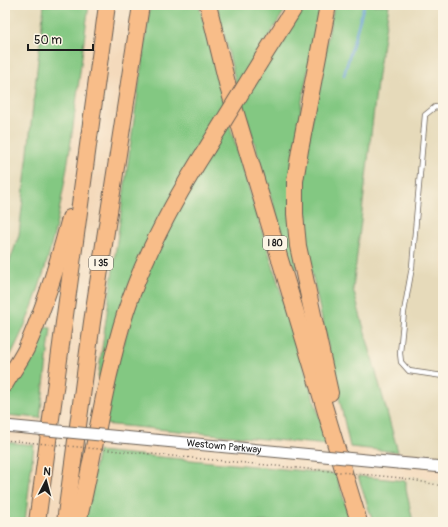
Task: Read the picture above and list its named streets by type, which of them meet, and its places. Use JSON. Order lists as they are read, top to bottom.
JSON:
{
  "streets": {
    "highway": ["I 80", "I 35"],
    "street": ["Westown Parkway"]
  },
  "scale_bar": "50 m",
  "north": "top"
}
